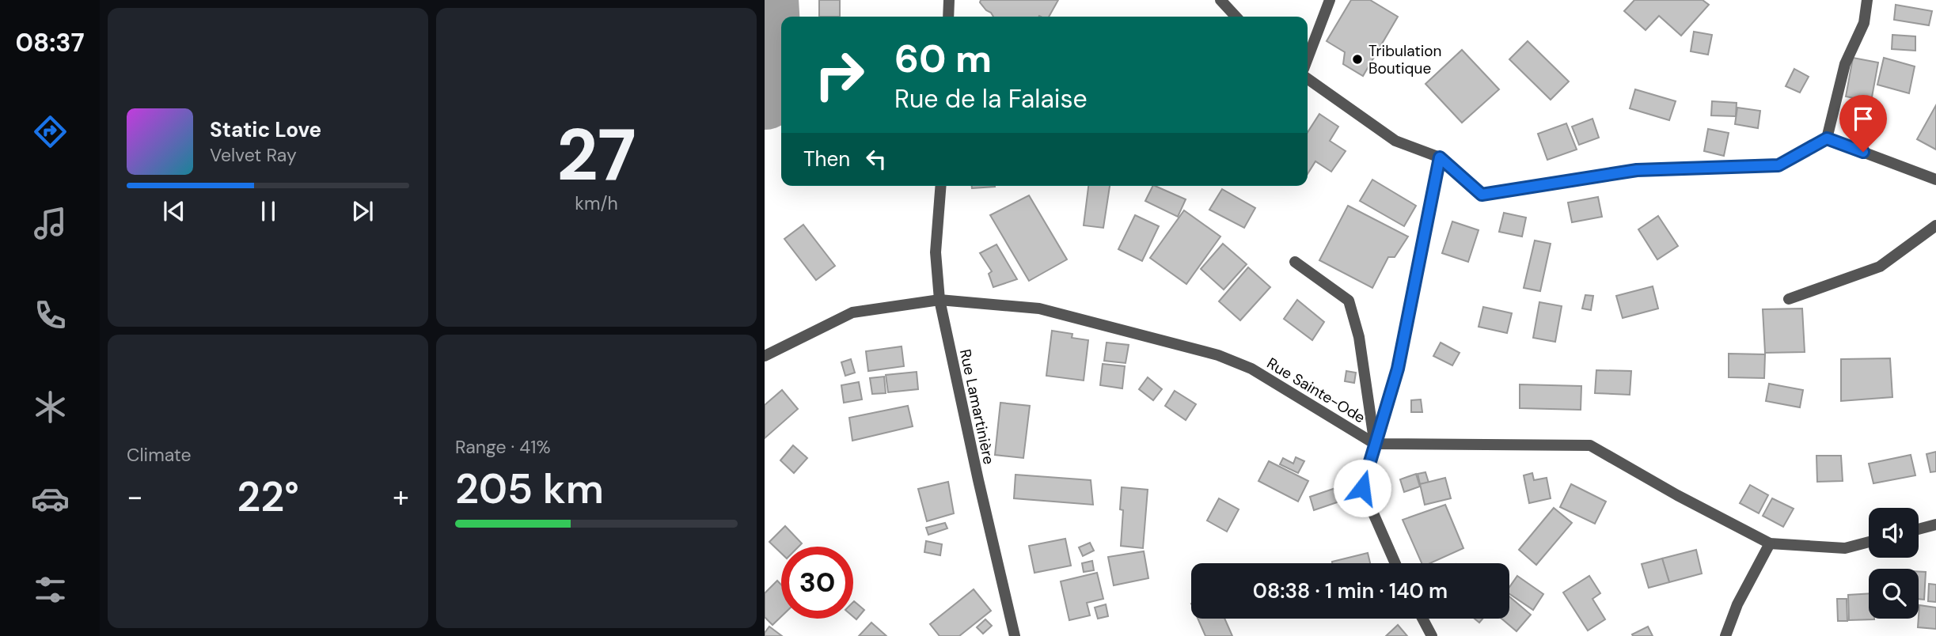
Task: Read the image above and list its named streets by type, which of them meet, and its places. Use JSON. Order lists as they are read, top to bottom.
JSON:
{
  "streets": {
    "street": ["Rue Sainte-Ode", "Rue Lamartinière"]
  },
  "crossings": [
    ["Rue Sainte-Ode", "Rue Lamartinière"]
  ],
  "places": ["Tribulation Boutique"],
  "page": {
    "tabs": "08:37",
    "tile": [
      ["27", "km/h"],
      "Climate",
      ["Range · 41%", "205 km"]
    ],
    "turn": ["60 m", "Rue de la Falaise"],
    "song": ["Static Love", "Velvet Ray"],
    "then": "Then",
    "heat": ["−", "22°", "+"],
    "limit": "30",
    "trip": "08:38 · 1 min · 140 m"
  }
}
